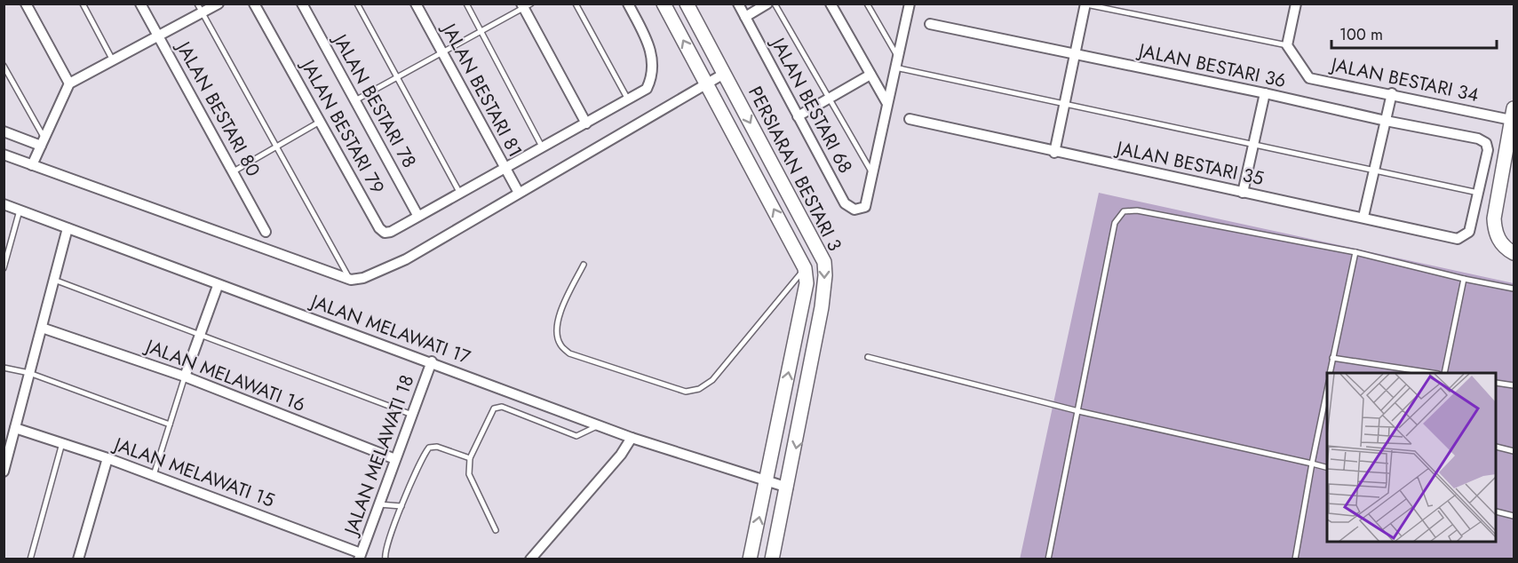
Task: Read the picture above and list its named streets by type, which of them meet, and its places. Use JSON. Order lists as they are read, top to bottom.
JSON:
{
  "streets": {
    "street": [
      "JALAN BESTARI 36",
      "JALAN BESTARI 34",
      "JALAN BESTARI 81",
      "JALAN BESTARI 78",
      "JALAN BESTARI 68",
      "JALAN BESTARI 80",
      "JALAN BESTARI 79",
      "JALAN BESTARI 35",
      "PERSIARAN BESTARI 3",
      "JALAN MELAWATI 17",
      "JALAN MELAWATI 16",
      "JALAN MELAWATI 18",
      "JALAN MELAWATI 15"
    ]
  },
  "crossings": [
    ["JALAN BESTARI 36", "JALAN BESTARI 35"],
    ["JALAN BESTARI 81", "JALAN BESTARI 79"],
    ["JALAN BESTARI 78", "JALAN BESTARI 79"],
    ["PERSIARAN BESTARI 3", "JALAN MELAWATI 17"],
    ["JALAN MELAWATI 17", "JALAN MELAWATI 18"],
    ["JALAN MELAWATI 16", "JALAN MELAWATI 18"],
    ["JALAN MELAWATI 18", "JALAN MELAWATI 15"]
  ],
  "scale_bar": "100 m"
}
